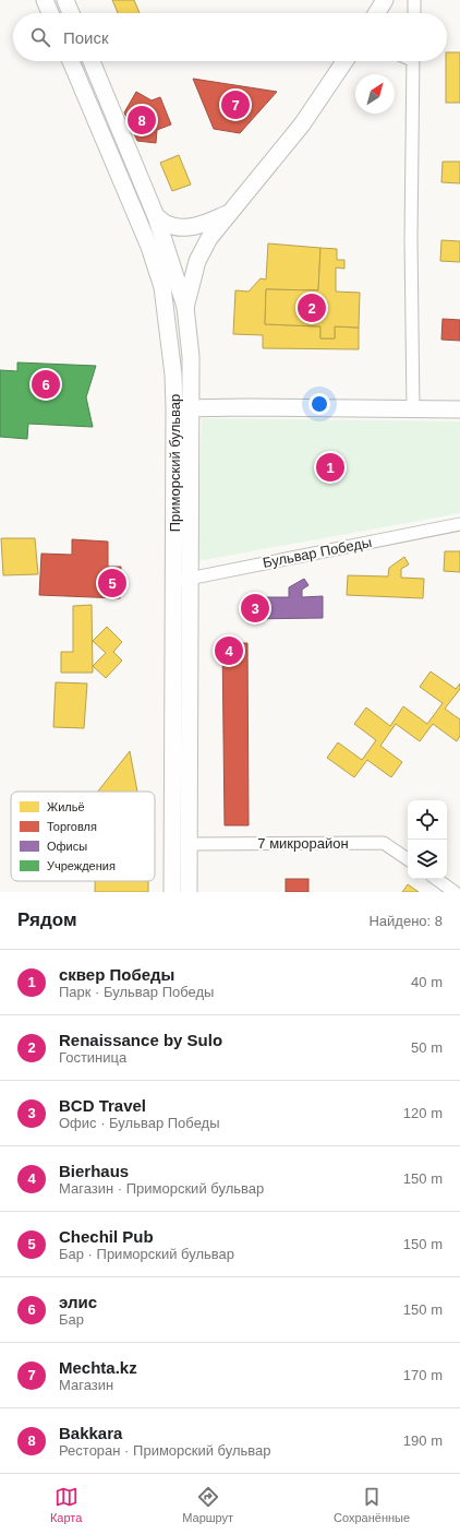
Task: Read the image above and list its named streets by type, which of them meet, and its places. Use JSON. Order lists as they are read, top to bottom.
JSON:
{
  "streets": {
    "street": ["Приморский бульвар", "Бульвар Победы", "7 микрорайон"]
  },
  "crossings": [
    ["Приморский бульвар", "Бульвар Победы"],
    ["Приморский бульвар", "7 микрорайон"]
  ],
  "legend": [
    "Жильё",
    "Торговля",
    "Офисы",
    "Учреждения"
  ],
  "north": "top right",
  "page": {
    "search": "Поиск",
    "pins": [
      "7",
      "8",
      "2",
      "6",
      "1",
      "5",
      "3",
      "4"
    ],
    "heading": ["Рядом", "Найдено: 8"],
    "list": [
      {
        "mark": "1",
        "name": "сквер Победы",
        "note": "Парк · Бульвар Победы",
        "value": "40 m"
      },
      {
        "mark": "2",
        "name": "Renaissance by Sulo",
        "note": "Гостиница",
        "value": "50 m"
      },
      {
        "mark": "3",
        "name": "BCD Travel",
        "note": "Офис · Бульвар Победы",
        "value": "120 m"
      },
      {
        "mark": "4",
        "name": "Bierhaus",
        "note": "Магазин · Приморский бульвар",
        "value": "150 m"
      },
      {
        "mark": "5",
        "name": "Chechil Pub",
        "note": "Бар · Приморский бульвар",
        "value": "150 m"
      },
      {
        "mark": "6",
        "name": "элис",
        "note": "Бар",
        "value": "150 m"
      },
      {
        "mark": "7",
        "name": "Mechta.kz",
        "note": "Магазин",
        "value": "170 m"
      },
      {
        "mark": "8",
        "name": "Bakkara",
        "note": "Ресторан · Приморский бульвар",
        "value": "190 m"
      }
    ],
    "nav": ["Карта", "Маршрут", "Сохранённые"]
  }
}
